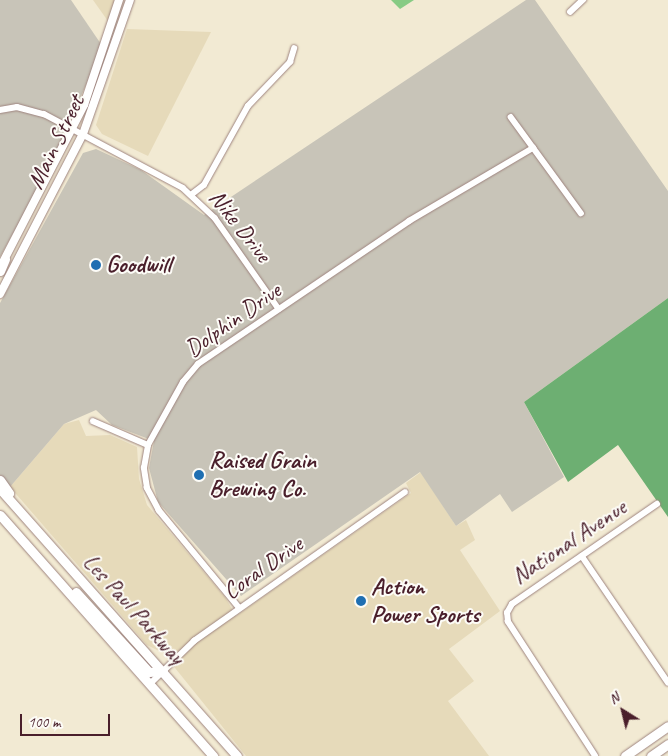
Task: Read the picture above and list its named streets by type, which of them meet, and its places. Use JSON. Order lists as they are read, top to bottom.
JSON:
{
  "streets": {
    "main road": ["Main Street", "Les Paul Parkway"],
    "street": [
      "Nike Drive",
      "Dolphin Drive",
      "National Avenue",
      "Coral Drive"
    ]
  },
  "crossings": [
    ["Main Street", "Nike Drive"],
    ["Nike Drive", "Dolphin Drive"],
    ["Dolphin Drive", "Coral Drive"],
    ["Coral Drive", "Les Paul Parkway"]
  ],
  "places": ["Goodwill", "Raised Grain Brewing Co.", "Action Power Sports"],
  "scale_bar": "100 m",
  "north": "top left"
}
